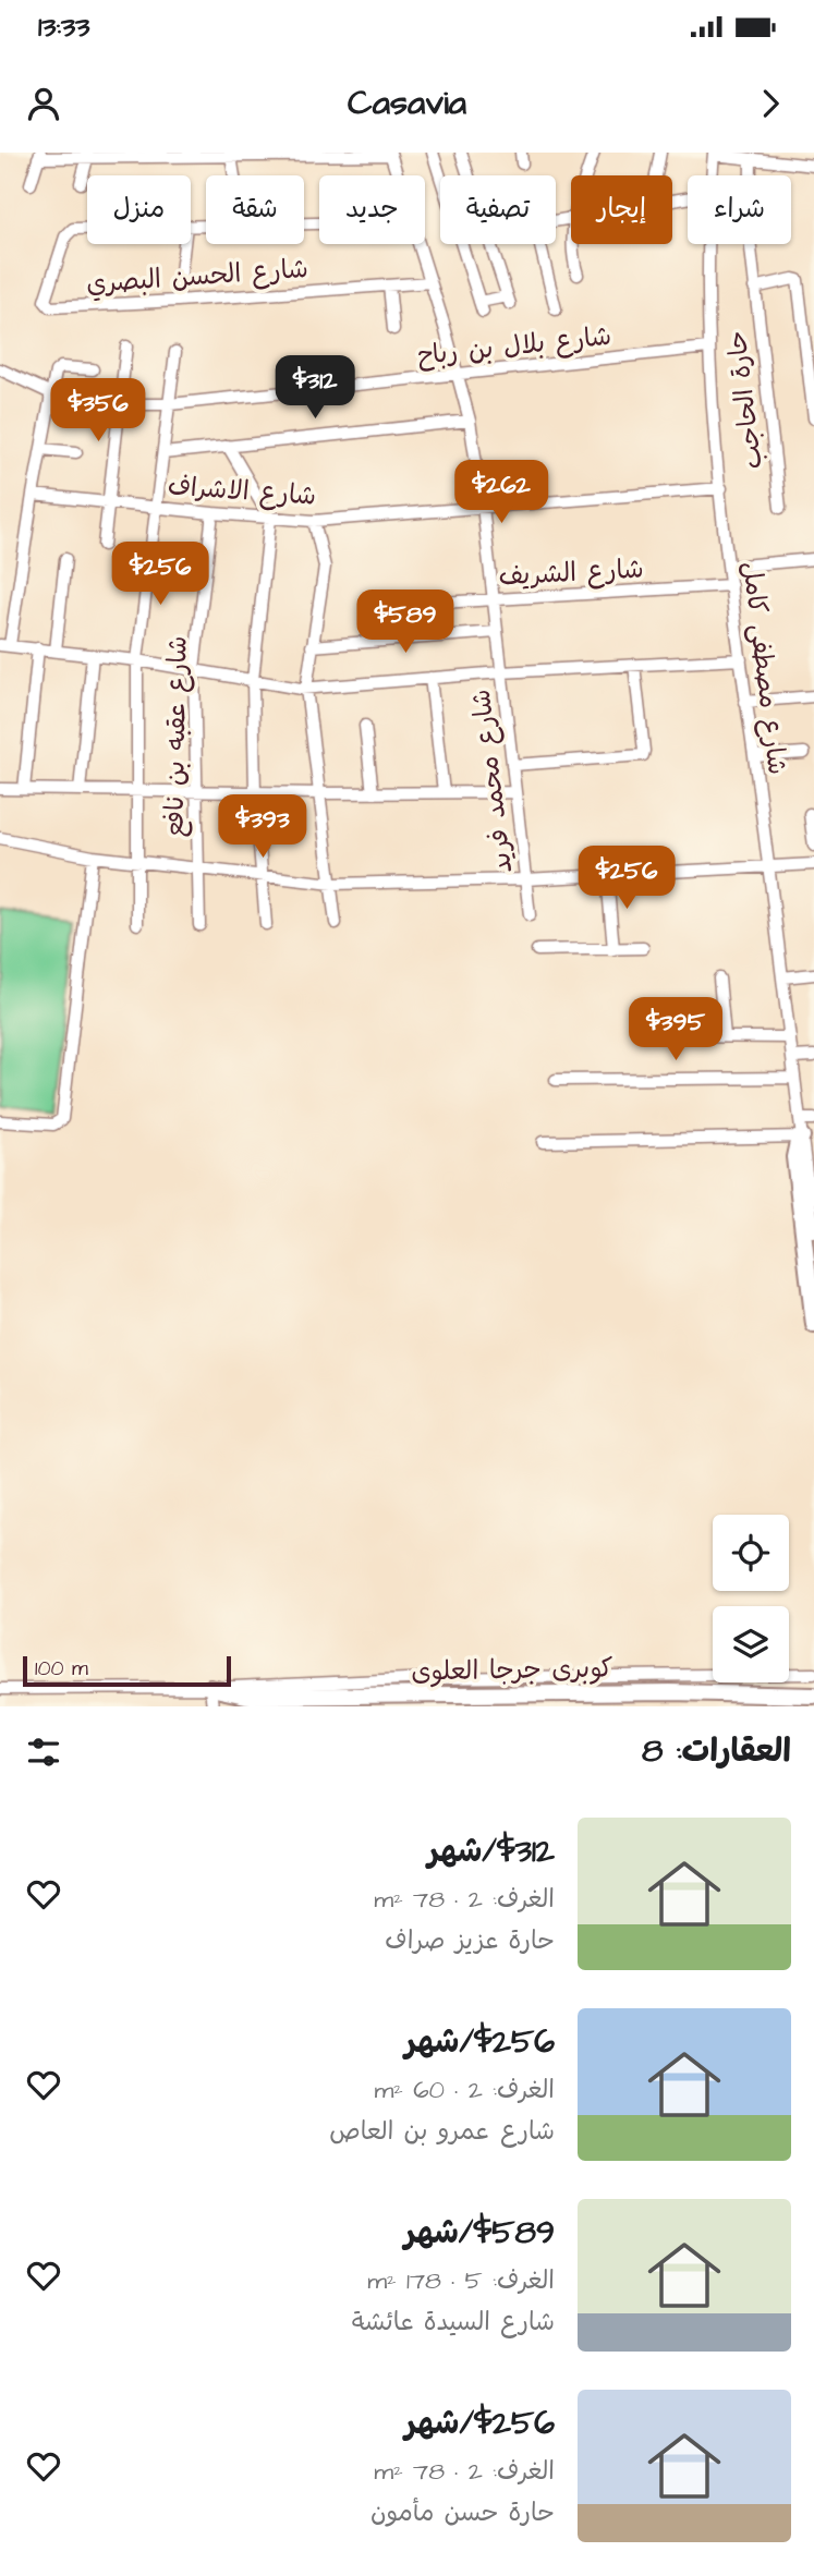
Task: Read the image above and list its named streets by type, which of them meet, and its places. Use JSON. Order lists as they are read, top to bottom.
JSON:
{
  "streets": {
    "street": [
      "شارع الحسن البصري",
      "شارع بلال بن رباح",
      "حارة الحاجب",
      "شارع الاشراف",
      "شارع الشريف",
      "شارع مصطفى كامل",
      "شارع عقبه بن نافع",
      "شارع محمد فريد",
      "كوبرى جرجا العلوى"
    ]
  },
  "crossings": [
    ["شارع الحسن البصري", "شارع محمد فريد"],
    ["شارع بلال بن رباح", "شارع مصطفى كامل"],
    ["شارع بلال بن رباح", "شارع محمد فريد"],
    ["شارع الاشراف", "شارع مصطفى كامل"],
    ["شارع الاشراف", "شارع عقبه بن نافع"],
    ["شارع الاشراف", "شارع محمد فريد"],
    ["شارع الشريف", "شارع مصطفى كامل"],
    ["شارع الشريف", "شارع محمد فريد"]
  ],
  "scale_bar": "100 m",
  "page": {
    "status": "13:33",
    "header": "Casavia",
    "chip": [
      "شراء",
      "إيجار",
      "تصفية",
      "جديد",
      "شقة",
      "منزل"
    ],
    "price": [
      "$312",
      "$356",
      "$262",
      "$256",
      "$589",
      "$393",
      "$256",
      "$395"
    ],
    "scale": "100 m",
    "heading": "العقارات: 8",
    "list": [
      {
        "name": "$312/شهر",
        "note": "الغرف: 2 · 78 m² · حارة عزيز صراف"
      },
      {
        "name": "$256/شهر",
        "note": "الغرف: 2 · 60 m² · شارع عمرو بن العاص"
      },
      {
        "name": "$589/شهر",
        "note": "الغرف: 5 · 178 m² · شارع السيدة عائشة"
      },
      {
        "name": "$256/شهر",
        "note": "الغرف: 2 · 78 m² · حارة حسن مأمون"
      }
    ]
  }
}
